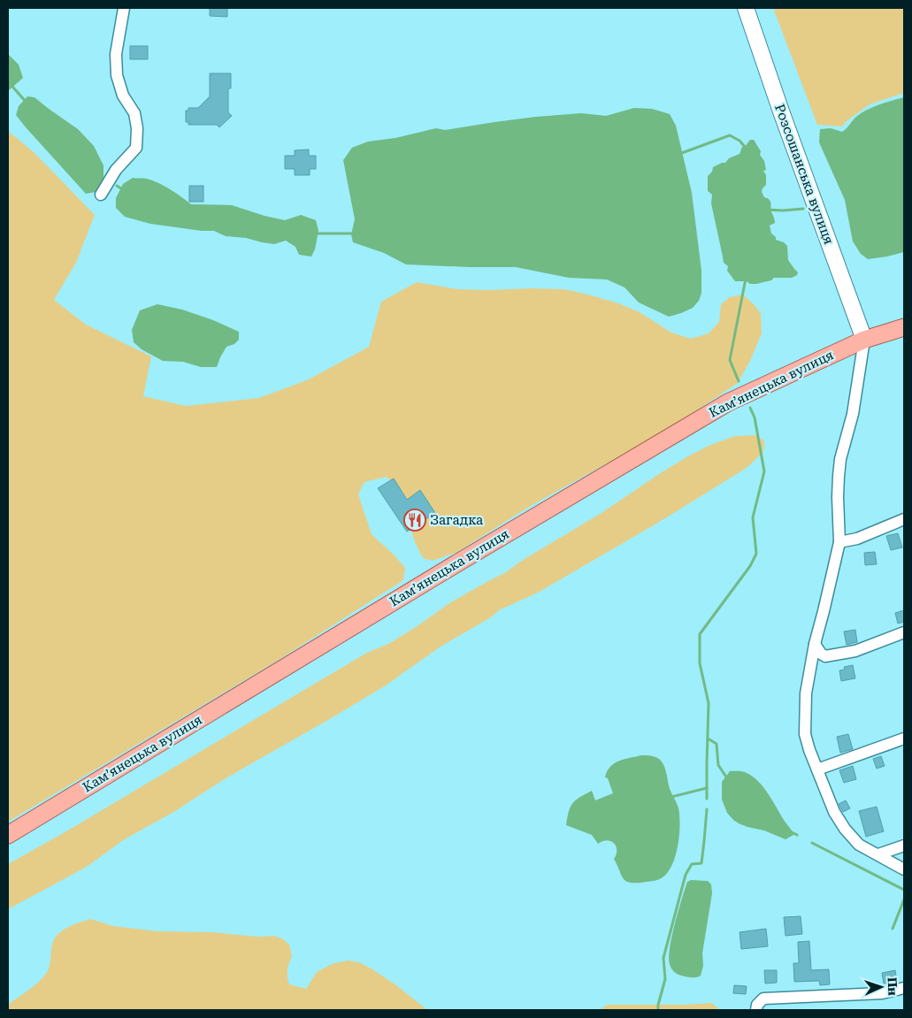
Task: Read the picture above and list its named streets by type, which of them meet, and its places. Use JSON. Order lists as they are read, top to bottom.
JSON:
{
  "streets": {
    "main road": ["Камʼянецька вулиця"],
    "street": ["Розсошанська вулиця"]
  },
  "crossings": [
    ["Розсошанська вулиця", "Камʼянецька вулиця"]
  ],
  "places": {
    "restaurant": ["Загадка"]
  },
  "north": "right"
}
